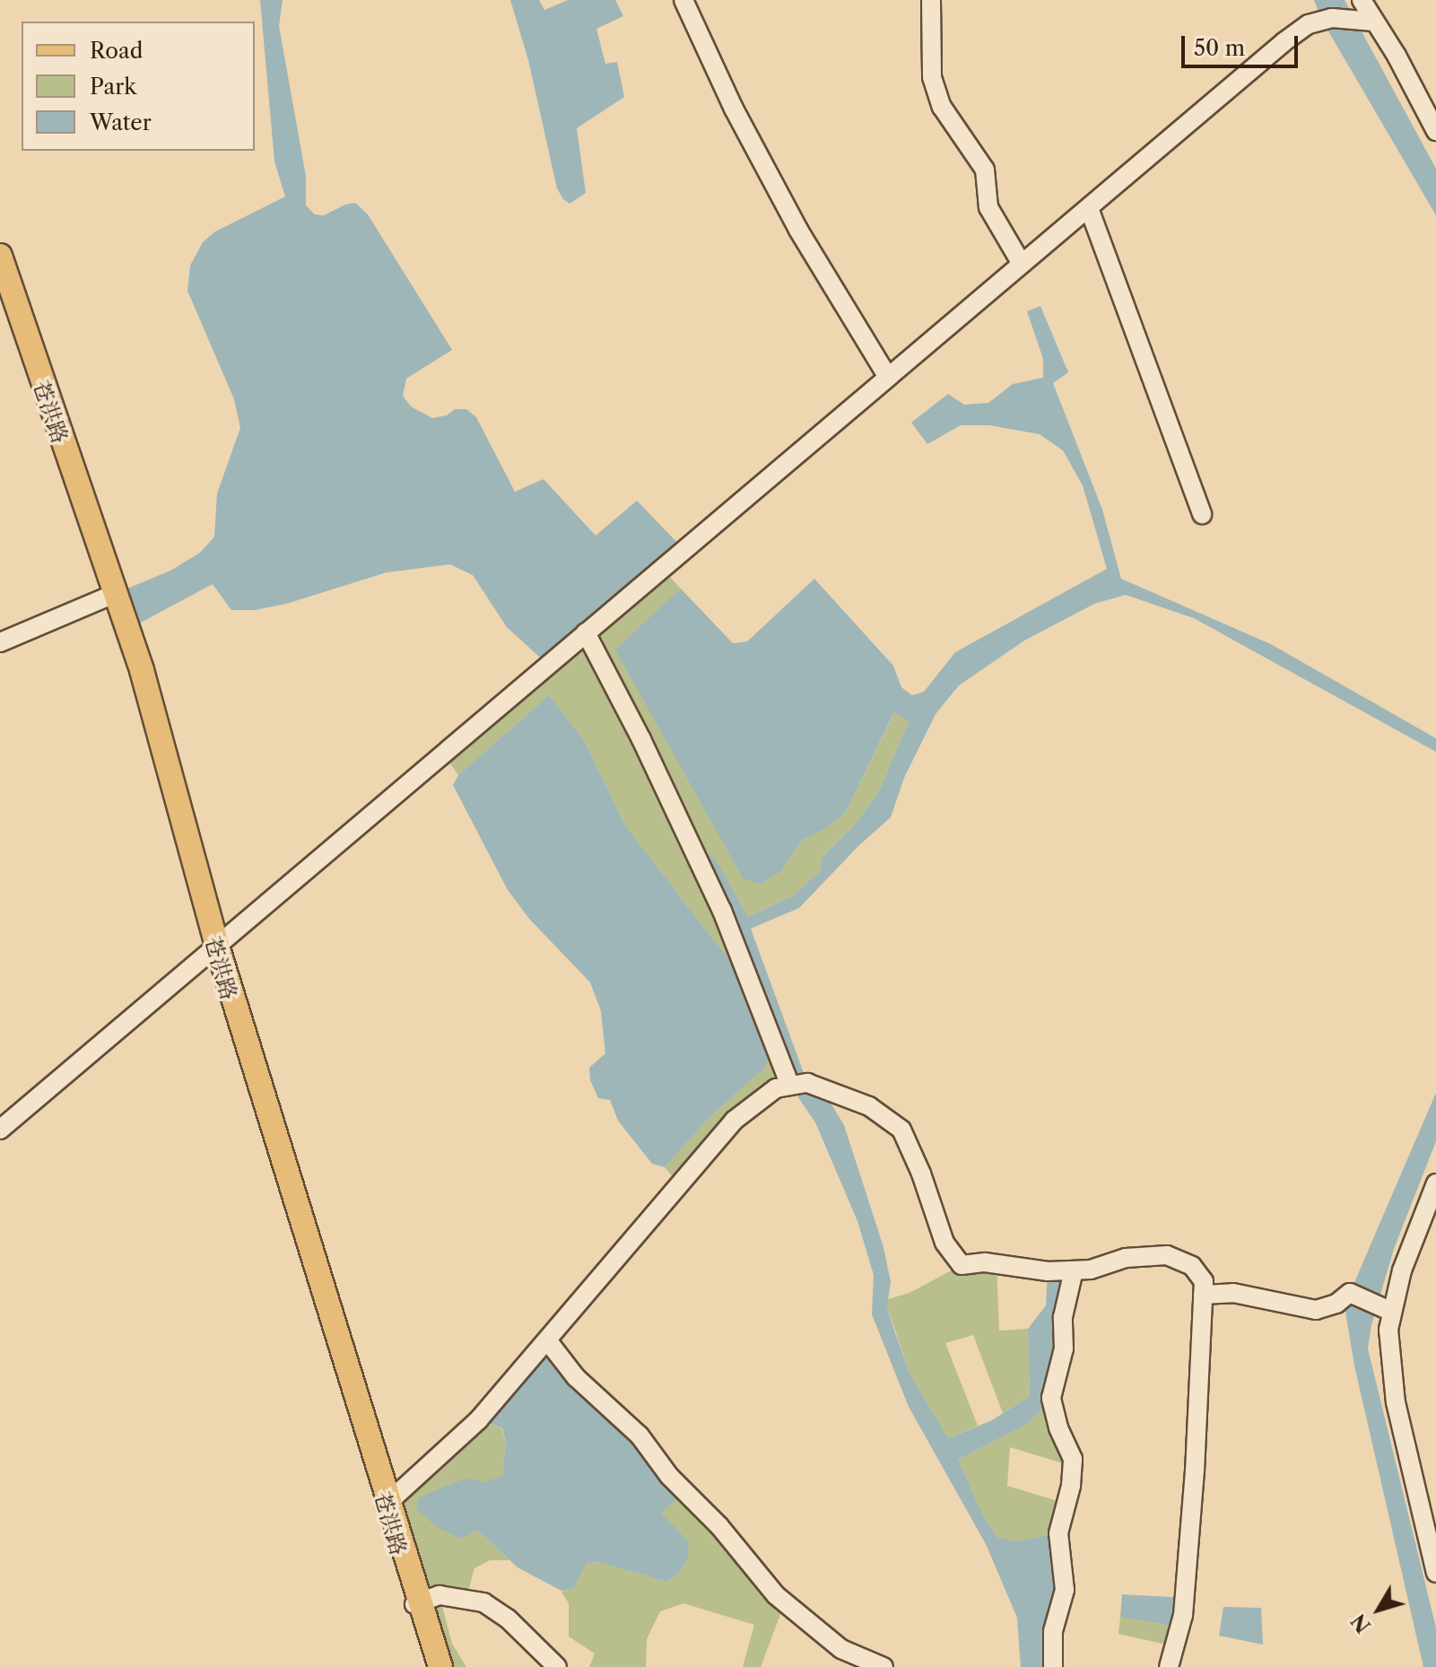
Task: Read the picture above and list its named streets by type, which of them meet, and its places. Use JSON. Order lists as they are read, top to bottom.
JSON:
{
  "streets": {
    "main road": ["苍洪路"]
  },
  "legend": ["Road", "Park", "Water"],
  "scale_bar": "50 m",
  "north": "bottom left"
}
